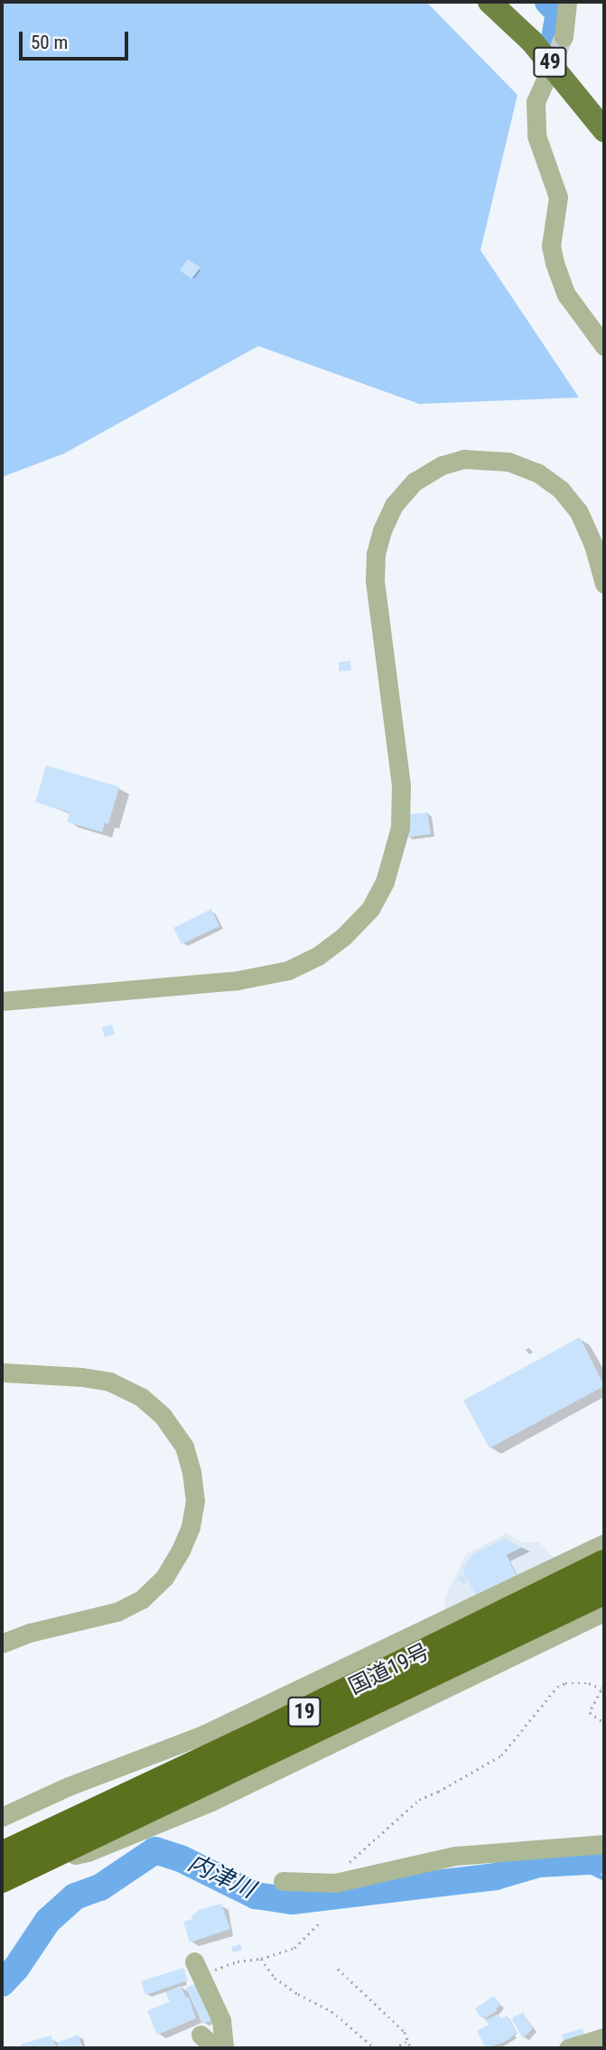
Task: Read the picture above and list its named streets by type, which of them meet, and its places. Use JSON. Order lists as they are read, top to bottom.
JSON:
{
  "streets": {
    "highway": ["国道19号", "19"],
    "main road": ["49"]
  },
  "water": ["内津川"],
  "scale_bar": "50 m"
}
